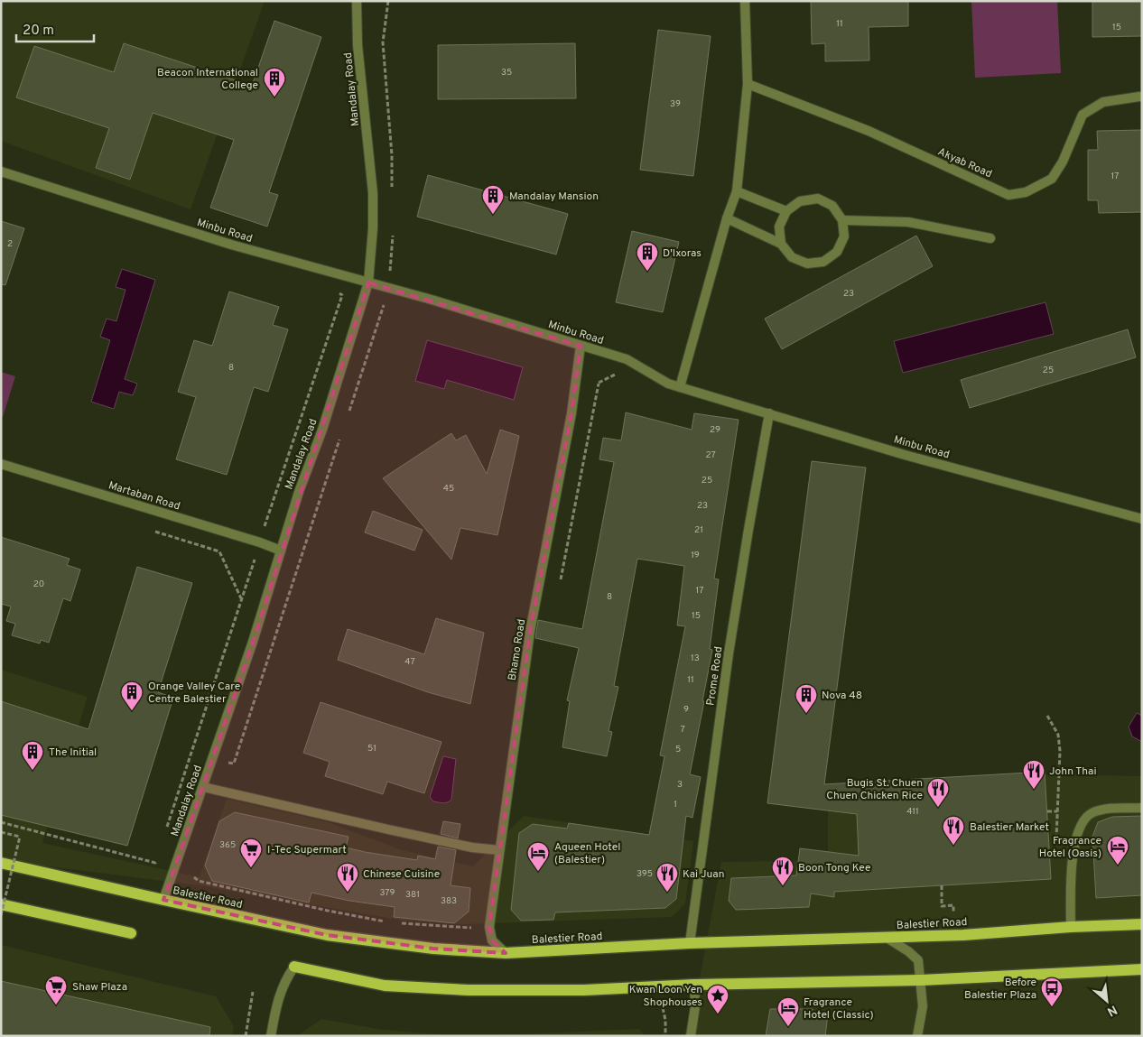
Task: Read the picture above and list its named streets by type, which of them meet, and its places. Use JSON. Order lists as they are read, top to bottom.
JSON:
{
  "streets": {
    "main road": ["Balestier Road"],
    "street": [
      "Mandalay Road",
      "Akyab Road",
      "Minbu Road",
      "Martaban Road",
      "Bhamo Road",
      "Prome Road"
    ]
  },
  "crossings": [
    ["Mandalay Road", "Minbu Road"],
    ["Mandalay Road", "Martaban Road"],
    ["Mandalay Road", "Balestier Road"],
    ["Minbu Road", "Bhamo Road"],
    ["Minbu Road", "Prome Road"],
    ["Bhamo Road", "Balestier Road"],
    ["Prome Road", "Balestier Road"]
  ],
  "places": {
    "building": [
      "Beacon International College",
      "Mandalay Mansion",
      "D'Ixoras",
      "Orange Valley Care Centre Balestier",
      "Nova 48",
      "The Initial"
    ],
    "restaurant": [
      "John Thai",
      "Bugis St. Chuen Chuen Chicken Rice",
      "Balestier Market",
      "Boon Tong Kee",
      "Chinese Cuisine",
      "Kai Juan"
    ],
    "hotel": ["Fragrance Hotel (Oasis)", "Aqueen Hotel (Balestier)", "Fragrance Hotel (Classic)"],
    "supermarket": ["I-Tec Supermart", "Shaw Plaza"],
    "bus stop": ["Before Balestier Plaza"],
    "place": ["Kwan Loon Yen Shophouses"]
  },
  "house_numbers": [
    "11",
    "15",
    "35",
    "39",
    "17",
    "2",
    "23",
    "8",
    "25",
    "29",
    "27",
    "25",
    "45",
    "23",
    "21",
    "19",
    "20",
    "17",
    "8",
    "15",
    "13",
    "47",
    "11",
    "9",
    "7",
    "51",
    "5",
    "3",
    "1",
    "411",
    "365",
    "395",
    "379",
    "381",
    "383"
  ],
  "scale_bar": "20 m",
  "north": "bottom right"
}
